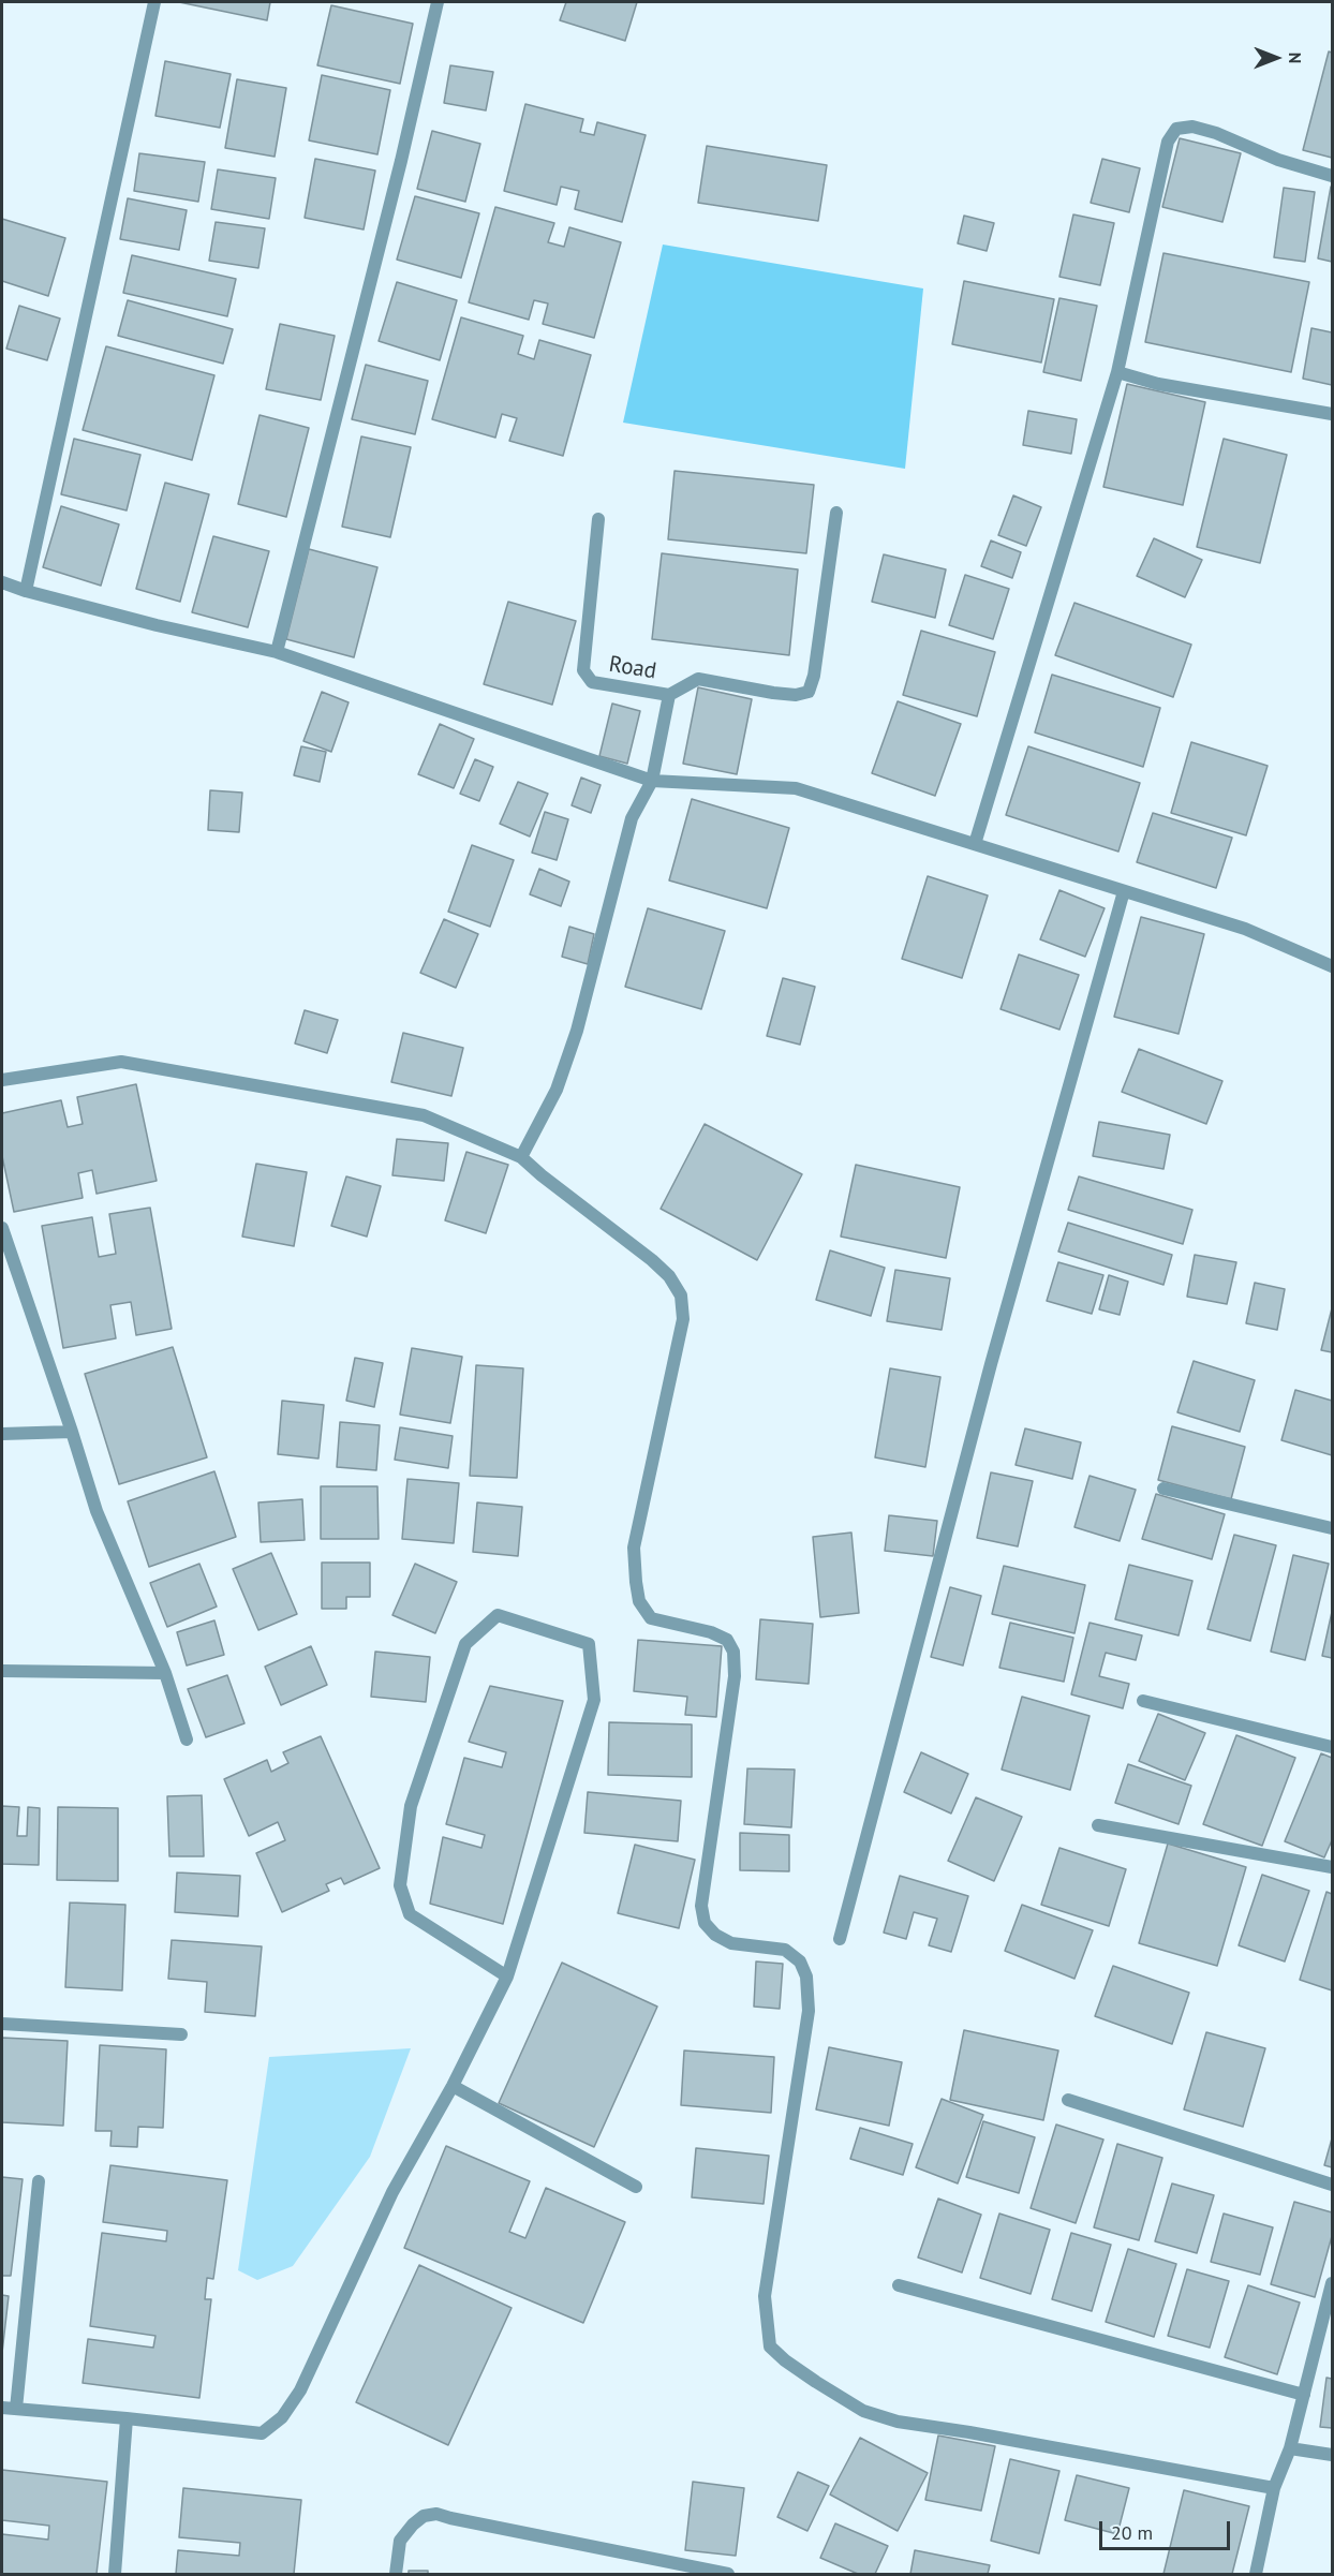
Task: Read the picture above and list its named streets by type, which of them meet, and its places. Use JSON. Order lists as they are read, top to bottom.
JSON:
{
  "streets": {
    "street": ["Road"]
  },
  "scale_bar": "20 m",
  "north": "right"
}
